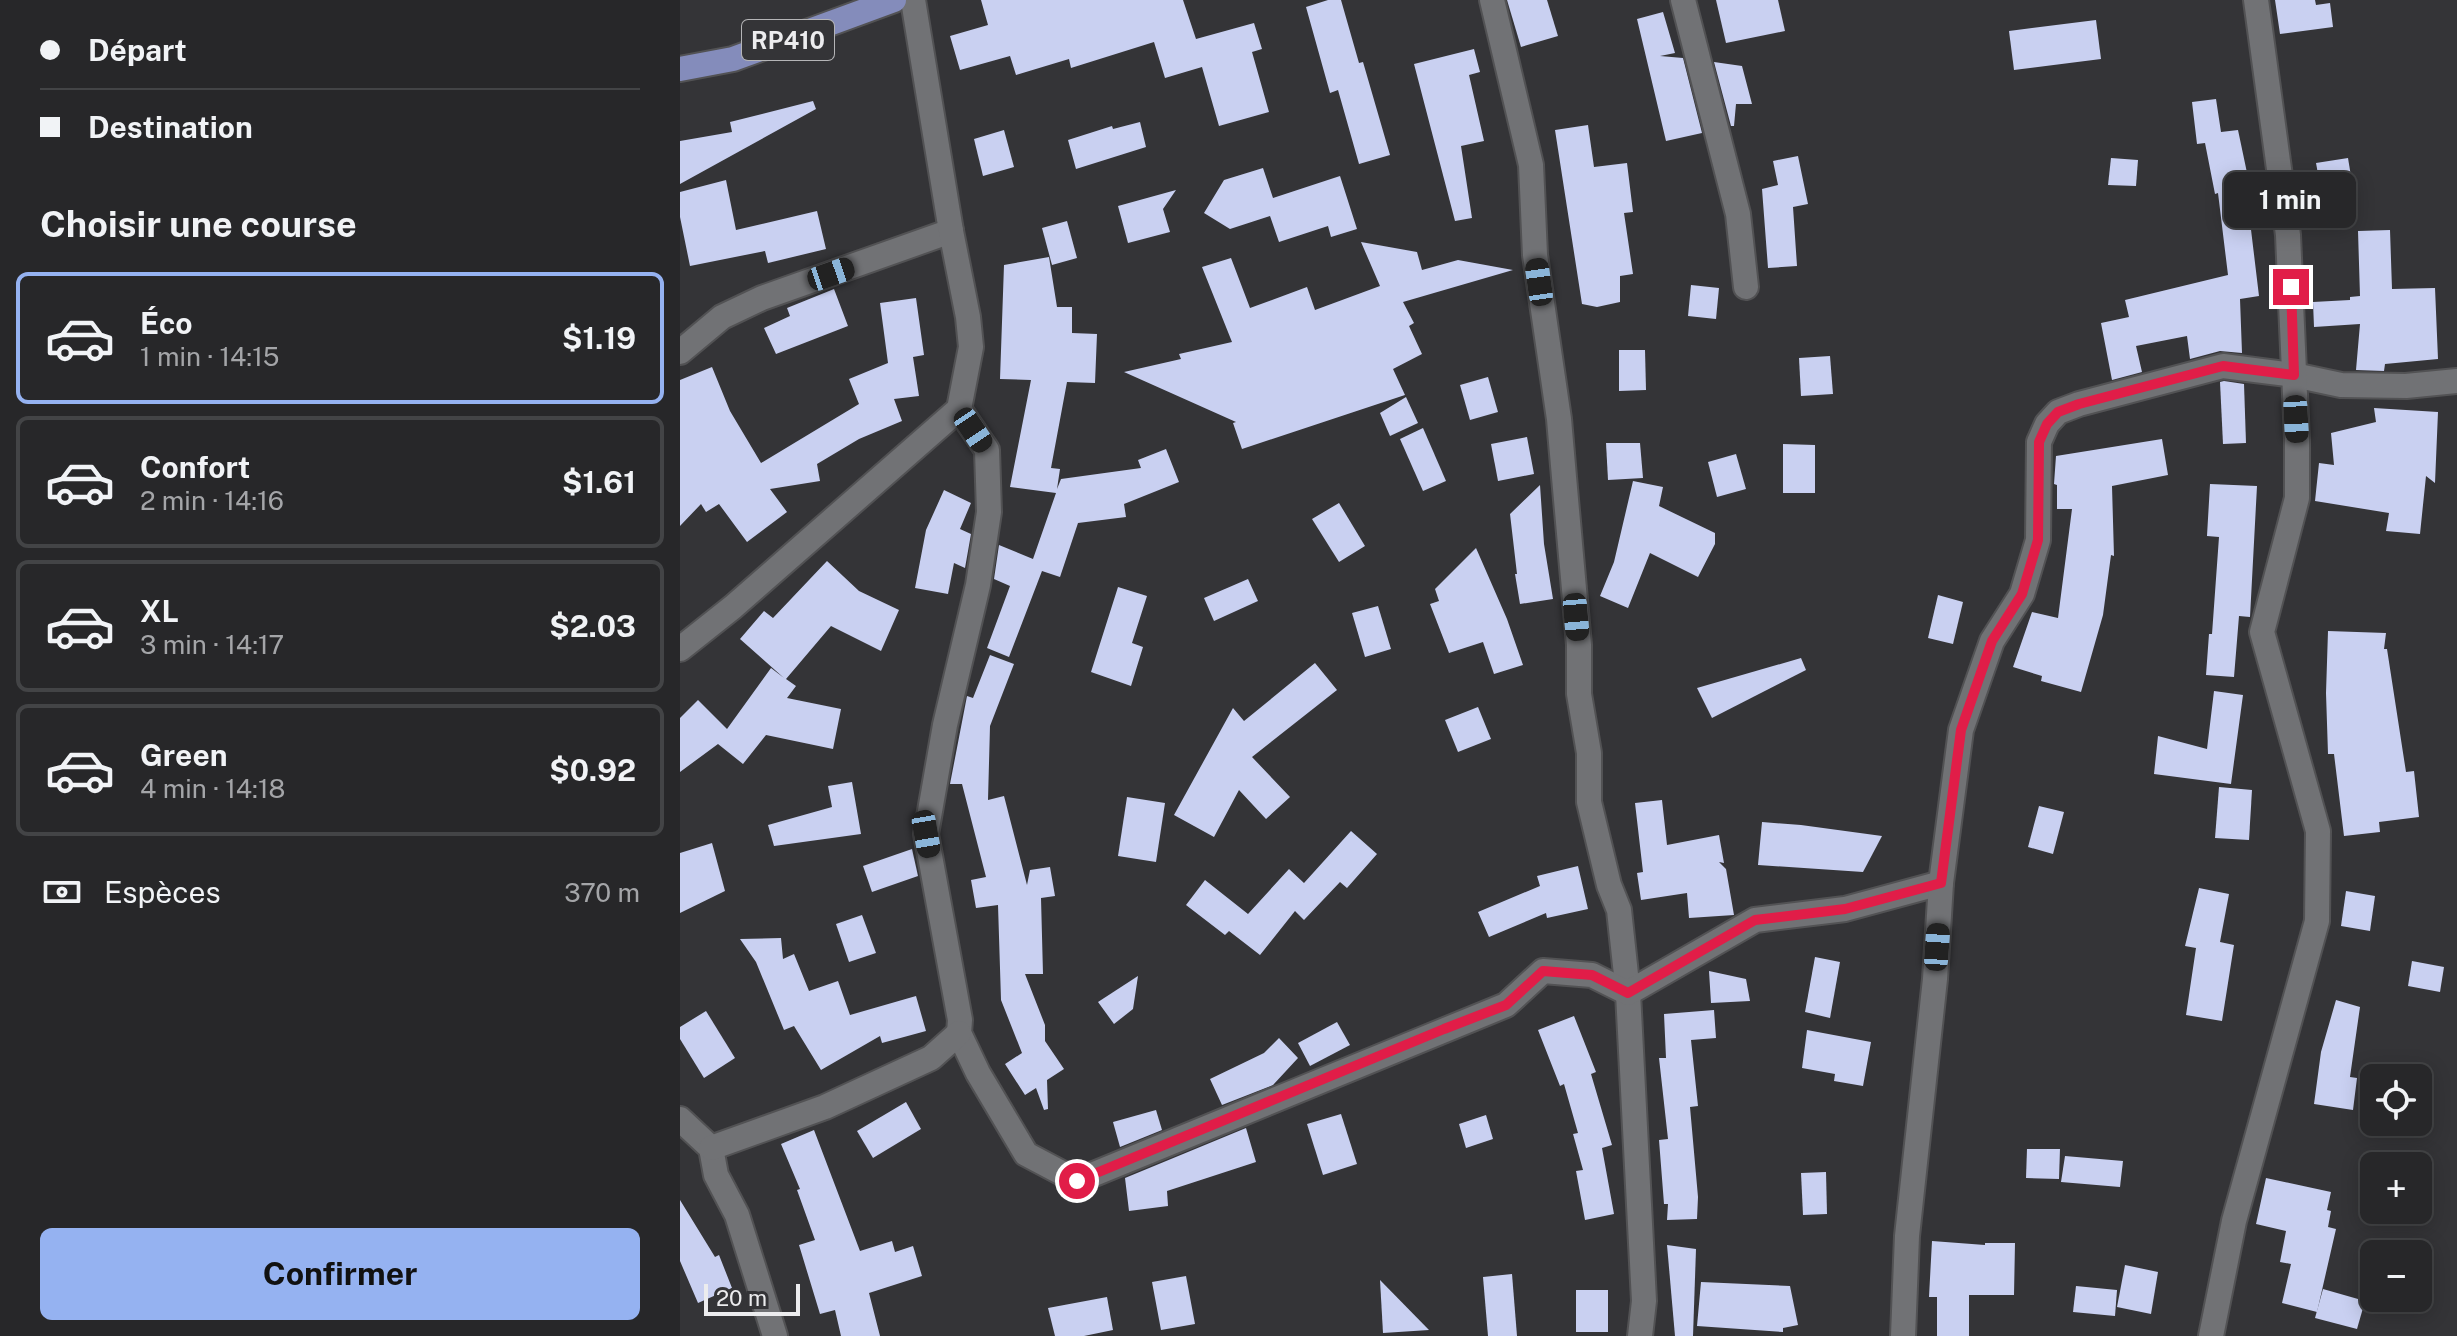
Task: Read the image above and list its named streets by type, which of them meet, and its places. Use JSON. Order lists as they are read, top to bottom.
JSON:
{
  "streets": {
    "main road": ["RP410"]
  },
  "scale_bar": "20 m",
  "page": {
    "banner": ["Départ", "Destination"],
    "bubble": "1 min",
    "heading": "Choisir une course",
    "list": [
      {
        "name": "Éco",
        "note": "1 min · 14:15",
        "value": "$1.19"
      },
      {
        "name": "Confort",
        "note": "2 min · 14:16",
        "value": "$1.61"
      },
      {
        "name": "XL",
        "note": "3 min · 14:17",
        "value": "$2.03"
      },
      {
        "name": "Green",
        "note": "4 min · 14:18",
        "value": "$0.92"
      }
    ],
    "pay": ["Espèces", "370 m"],
    "map_buttons": ["+", "−"],
    "buttons": "Confirmer",
    "scale": "20 m"
  }
}
